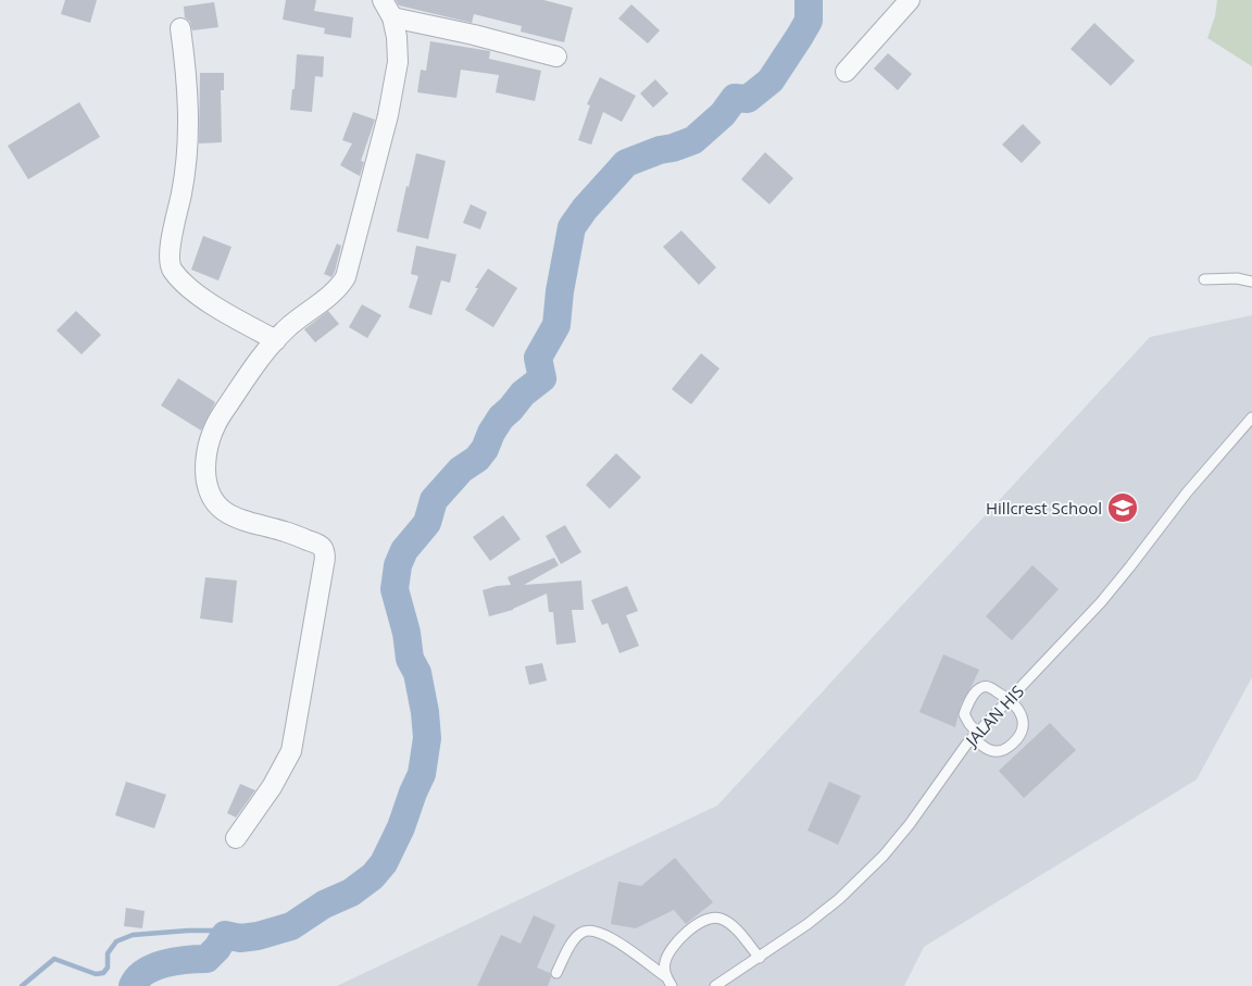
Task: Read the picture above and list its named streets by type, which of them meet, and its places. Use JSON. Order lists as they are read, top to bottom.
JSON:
{
  "streets": {
    "lane": ["JALAN HIS"]
  },
  "places": {
    "school or university": ["Hillcrest School"]
  }
}
